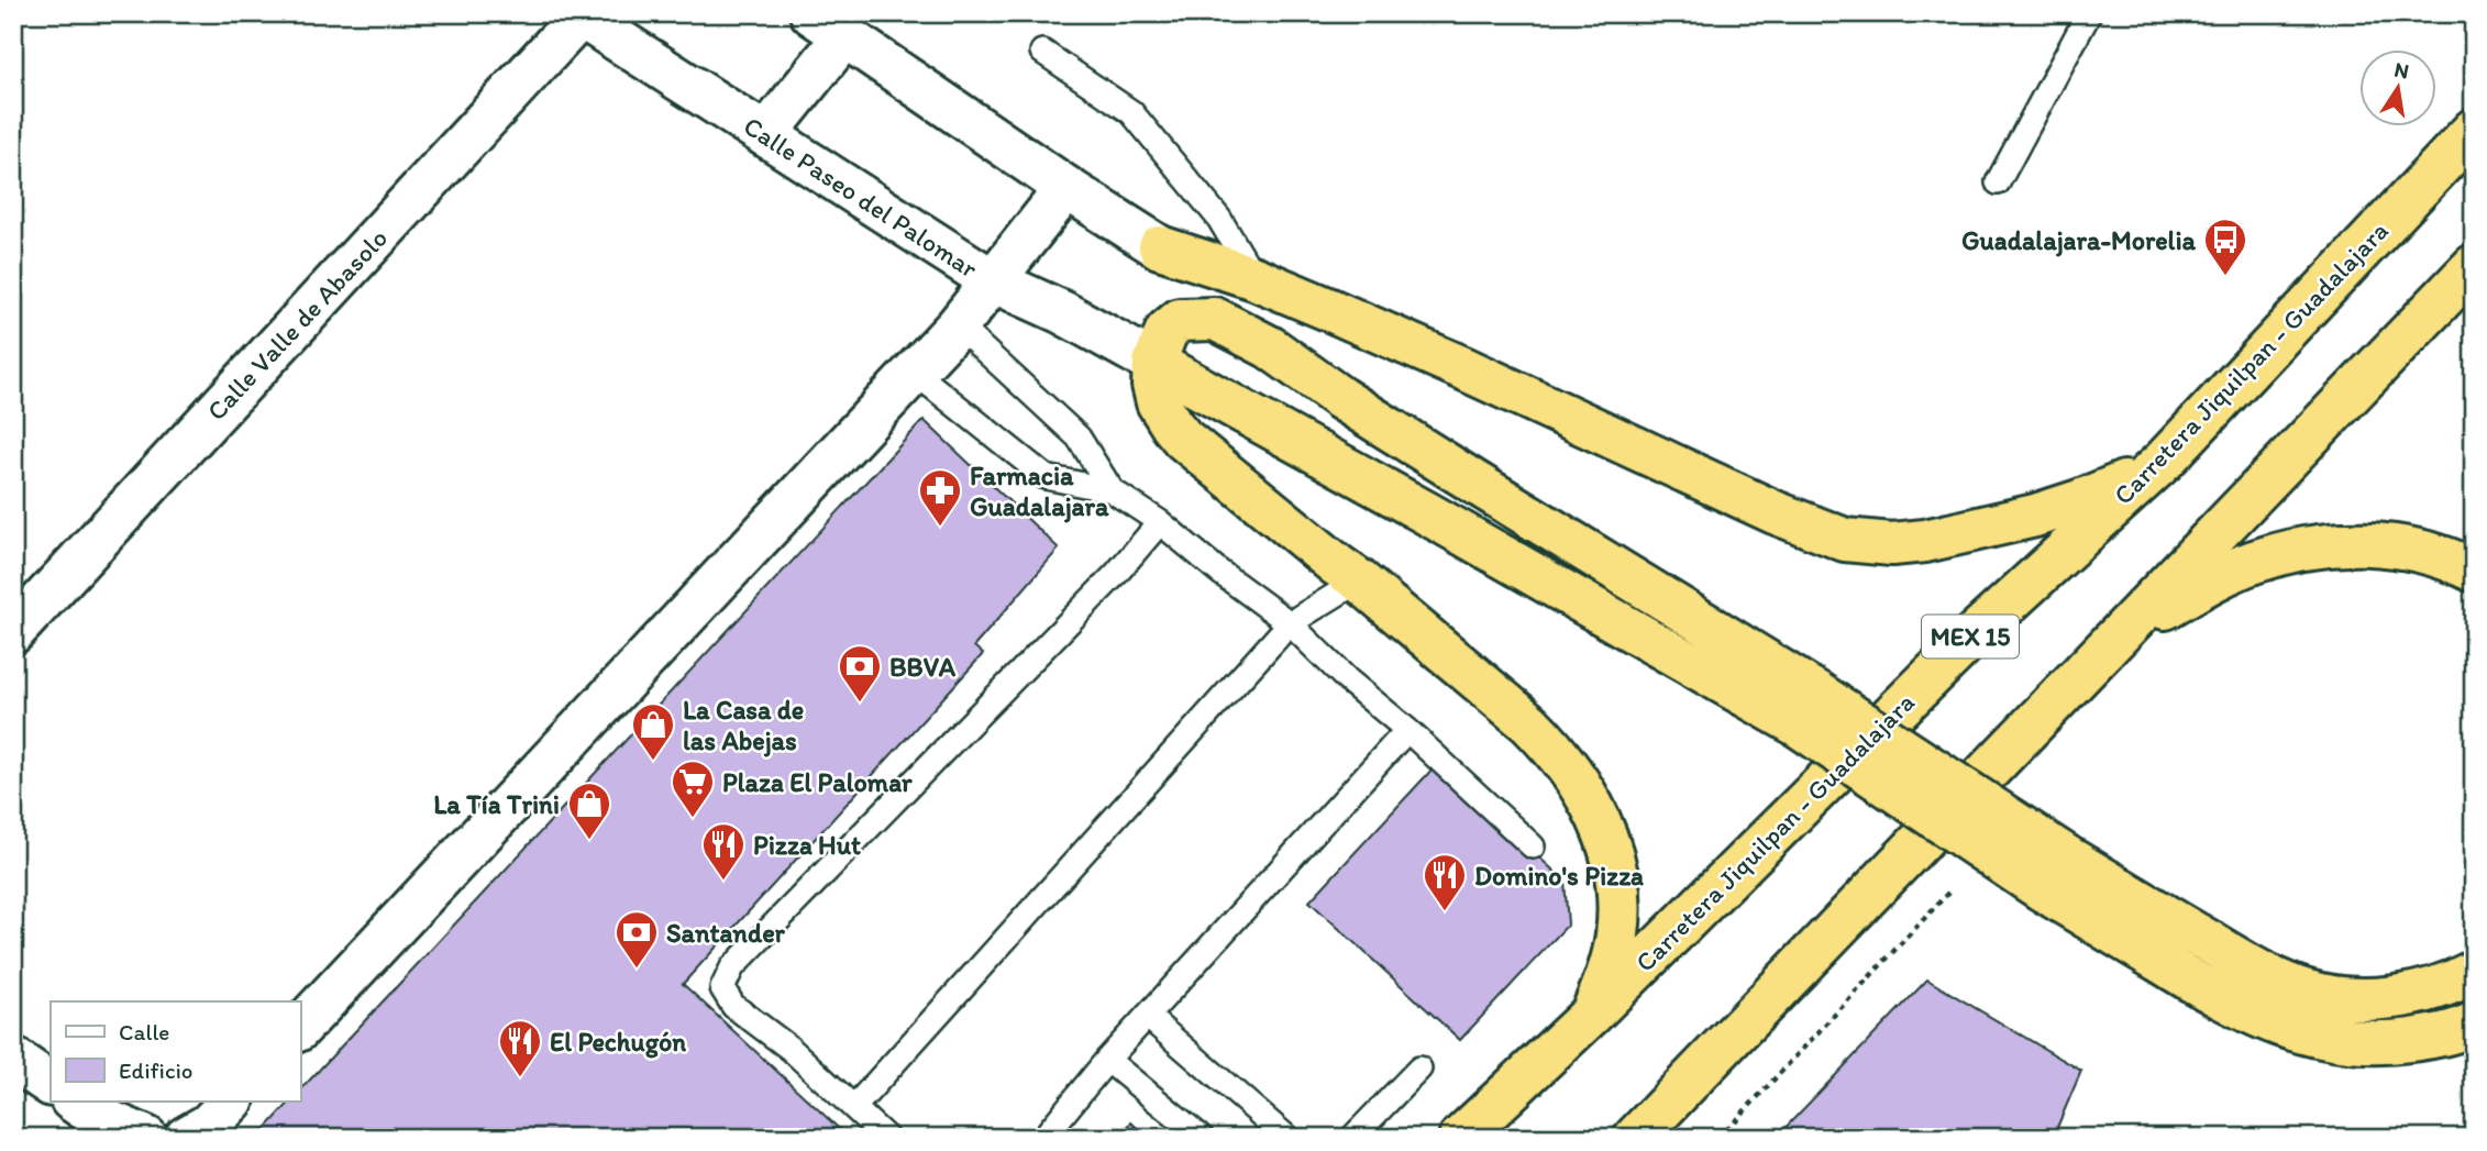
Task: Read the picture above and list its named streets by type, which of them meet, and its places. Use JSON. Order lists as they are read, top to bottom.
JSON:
{
  "streets": {
    "highway": ["Carretera Jiquilpan - Guadalajara", "MEX 15"],
    "street": ["Calle Paseo del Palomar", "Calle Valle de Abasolo"]
  },
  "crossings": [
    ["Calle Paseo del Palomar", "Calle Valle de Abasolo"]
  ],
  "places": {
    "bus stop": ["Guadalajara-Morelia"],
    "pharmacy": ["Farmacia Guadalajara"],
    "bank": ["BBVA", "Santander"],
    "shop": ["La Casa de las Abejas", "La Tía Trini"],
    "supermarket": ["Plaza El Palomar"],
    "restaurant": ["Pizza Hut", "Domino's Pizza", "El Pechugón"]
  },
  "legend": ["Calle", "Edificio"],
  "north": "top"
}
